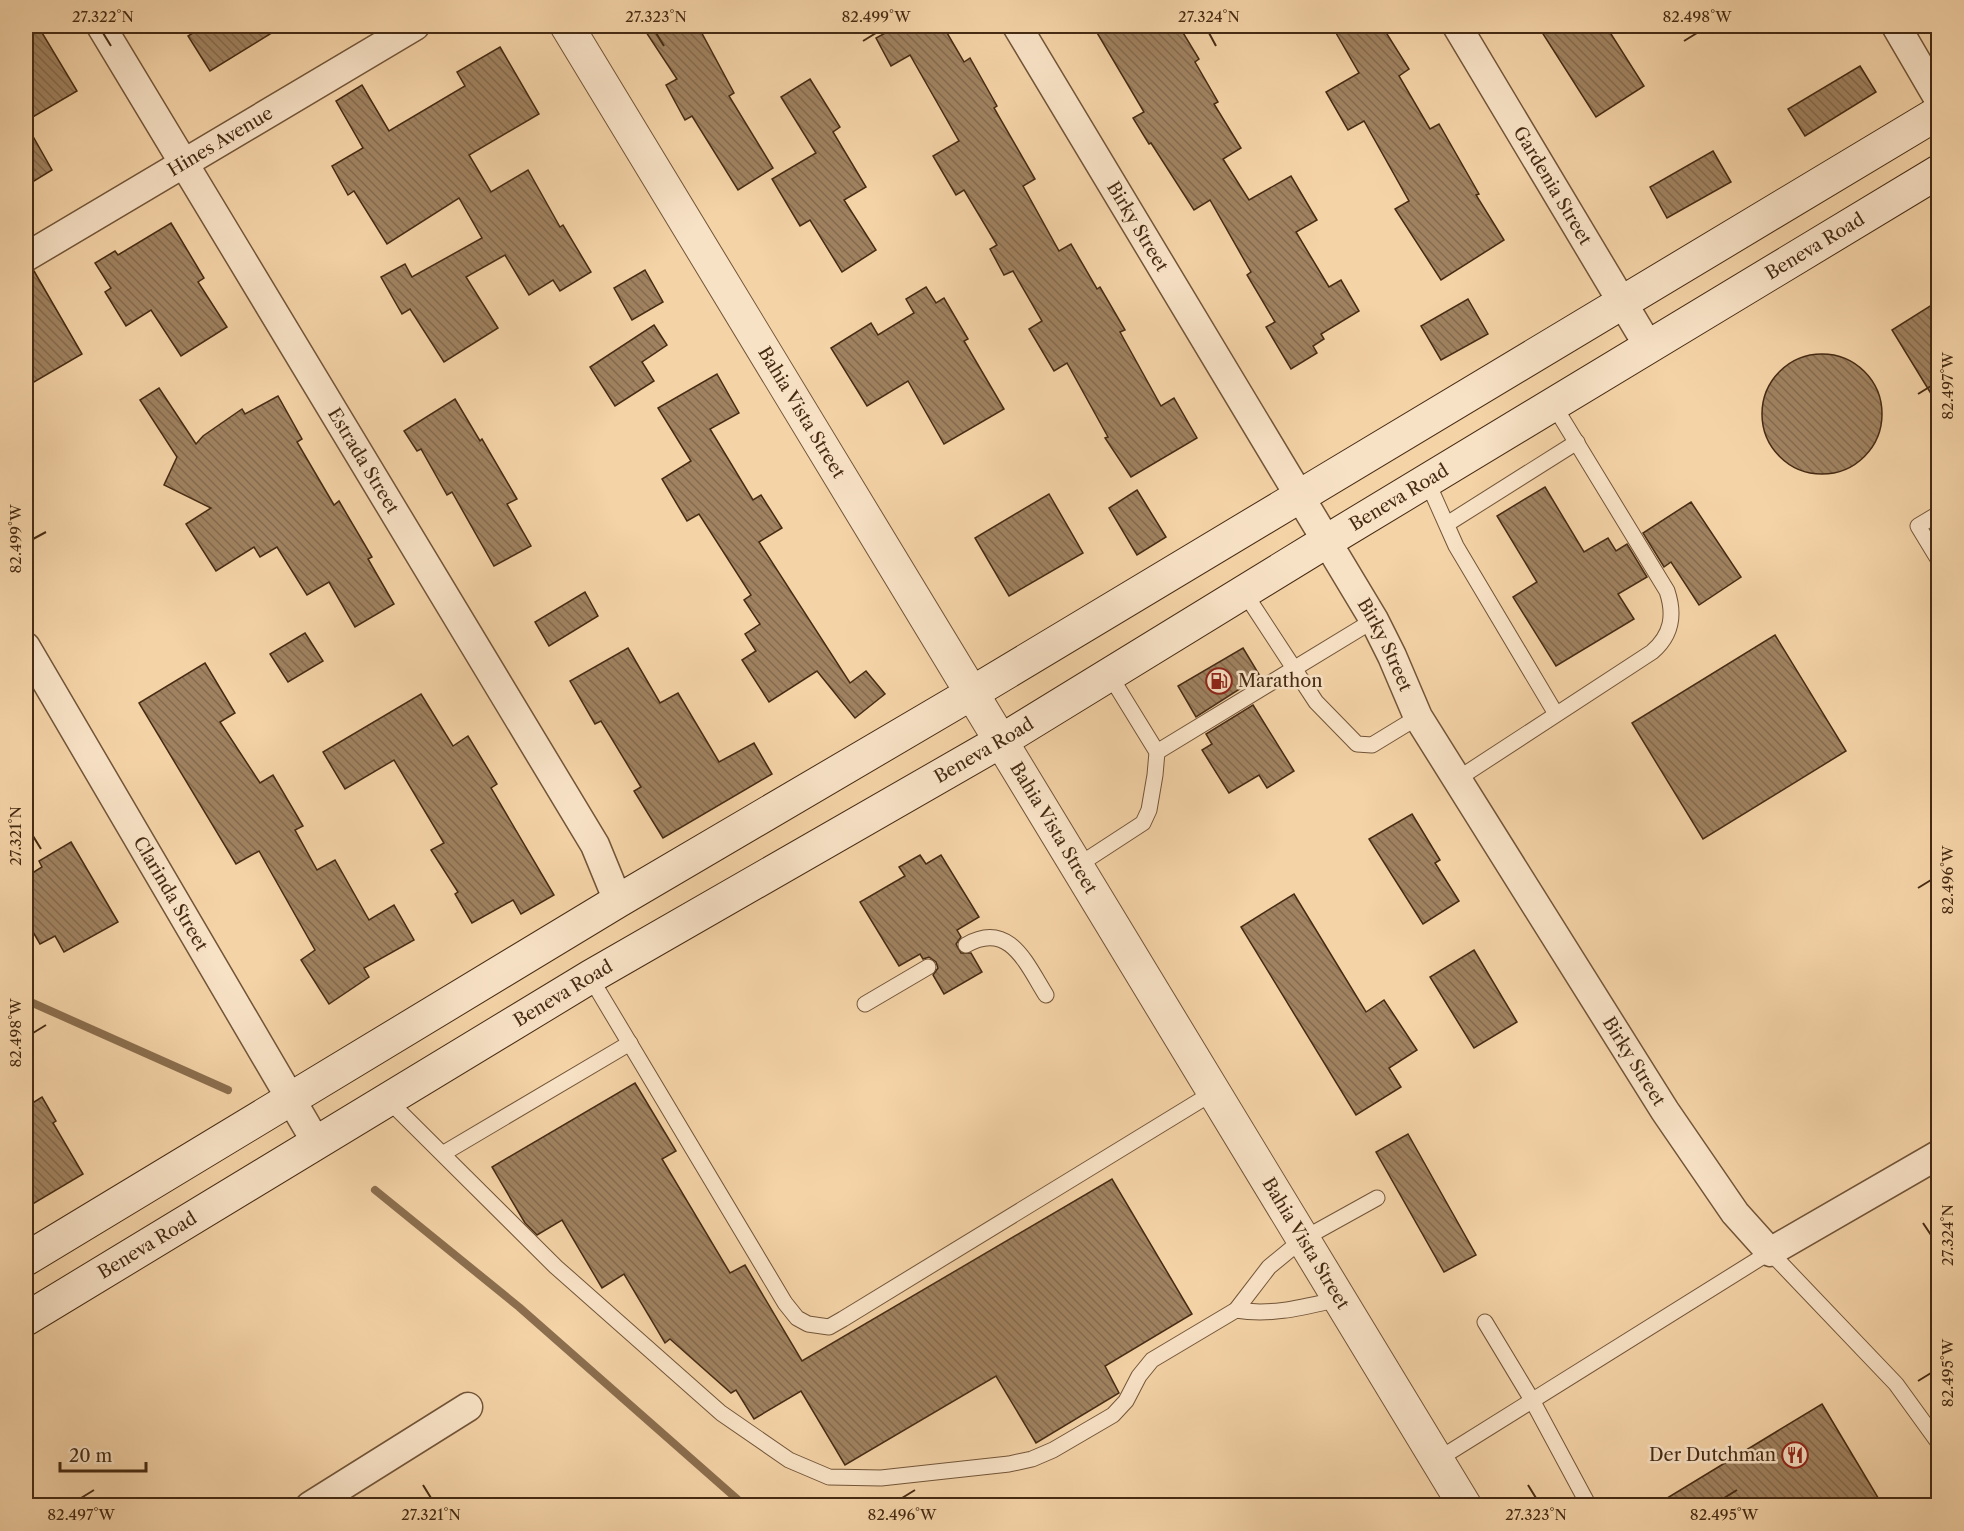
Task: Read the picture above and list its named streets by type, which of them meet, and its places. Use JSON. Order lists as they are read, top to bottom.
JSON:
{
  "streets": {
    "main road": ["Beneva Road", "Bahia Vista Street"],
    "street": [
      "Hines Avenue",
      "Gardenia Street",
      "Birky Street",
      "Estrada Street",
      "Clarinda Street"
    ]
  },
  "crossings": [
    ["Hines Avenue", "Estrada Street"],
    ["Gardenia Street", "Beneva Road"],
    ["Birky Street", "Beneva Road"],
    ["Beneva Road", "Bahia Vista Street"],
    ["Beneva Road", "Clarinda Street"]
  ],
  "places": {
    "fuel station": ["Marathon"],
    "restaurant": ["Der Dutchman"]
  },
  "scale_bar": "20 m",
  "coordinates": [
    "27.322°N",
    "27.323°N",
    "82.499°W",
    "27.324°N",
    "82.498°W",
    "82.497°W",
    "27.321°N",
    "82.496°W",
    "82.495°W"
  ]
}
